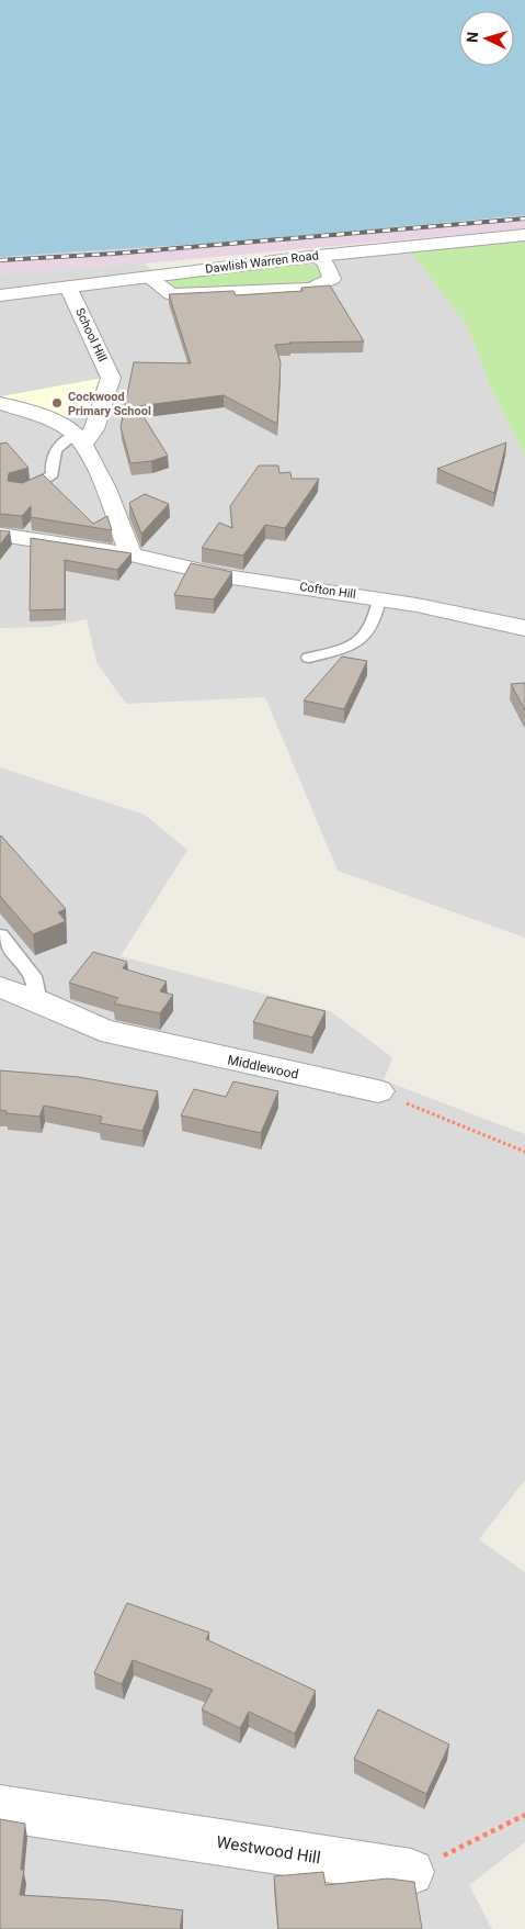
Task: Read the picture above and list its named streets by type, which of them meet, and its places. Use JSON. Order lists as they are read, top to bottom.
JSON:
{
  "streets": {
    "street": [
      "Dawlish Warren Road",
      "School Hill",
      "Cofton Hill",
      "Middlewood",
      "Westwood Hill"
    ]
  },
  "crossings": [
    ["Dawlish Warren Road", "School Hill"]
  ],
  "places": ["Cockwood Primary School"],
  "north": "left"
}
